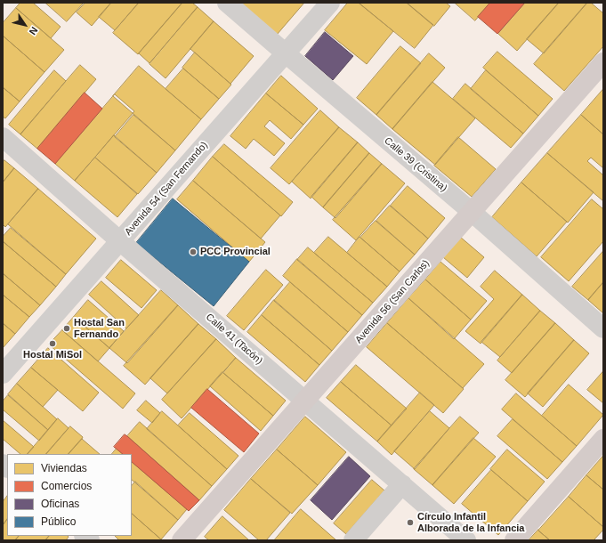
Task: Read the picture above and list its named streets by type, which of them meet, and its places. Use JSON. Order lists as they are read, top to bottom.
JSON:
{
  "streets": {
    "main road": ["Avenida 56 (San Carlos)"],
    "street": ["Calle 39 (Cristina)", "Avenida 54 (San Fernando)", "Calle 41 (Tacón)"]
  },
  "crossings": [
    ["Calle 39 (Cristina)", "Avenida 54 (San Fernando)"],
    ["Calle 39 (Cristina)", "Avenida 56 (San Carlos)"],
    ["Avenida 54 (San Fernando)", "Calle 41 (Tacón)"],
    ["Avenida 56 (San Carlos)", "Calle 41 (Tacón)"]
  ],
  "places": [
    "PCC Provincial",
    "Hostal San Fernando",
    "Hostal MiSol",
    "Círculo Infantil Alborada de la Infancia"
  ],
  "legend": [
    "Viviendas",
    "Comercios",
    "Oficinas",
    "Público"
  ],
  "north": "bottom right"
}
